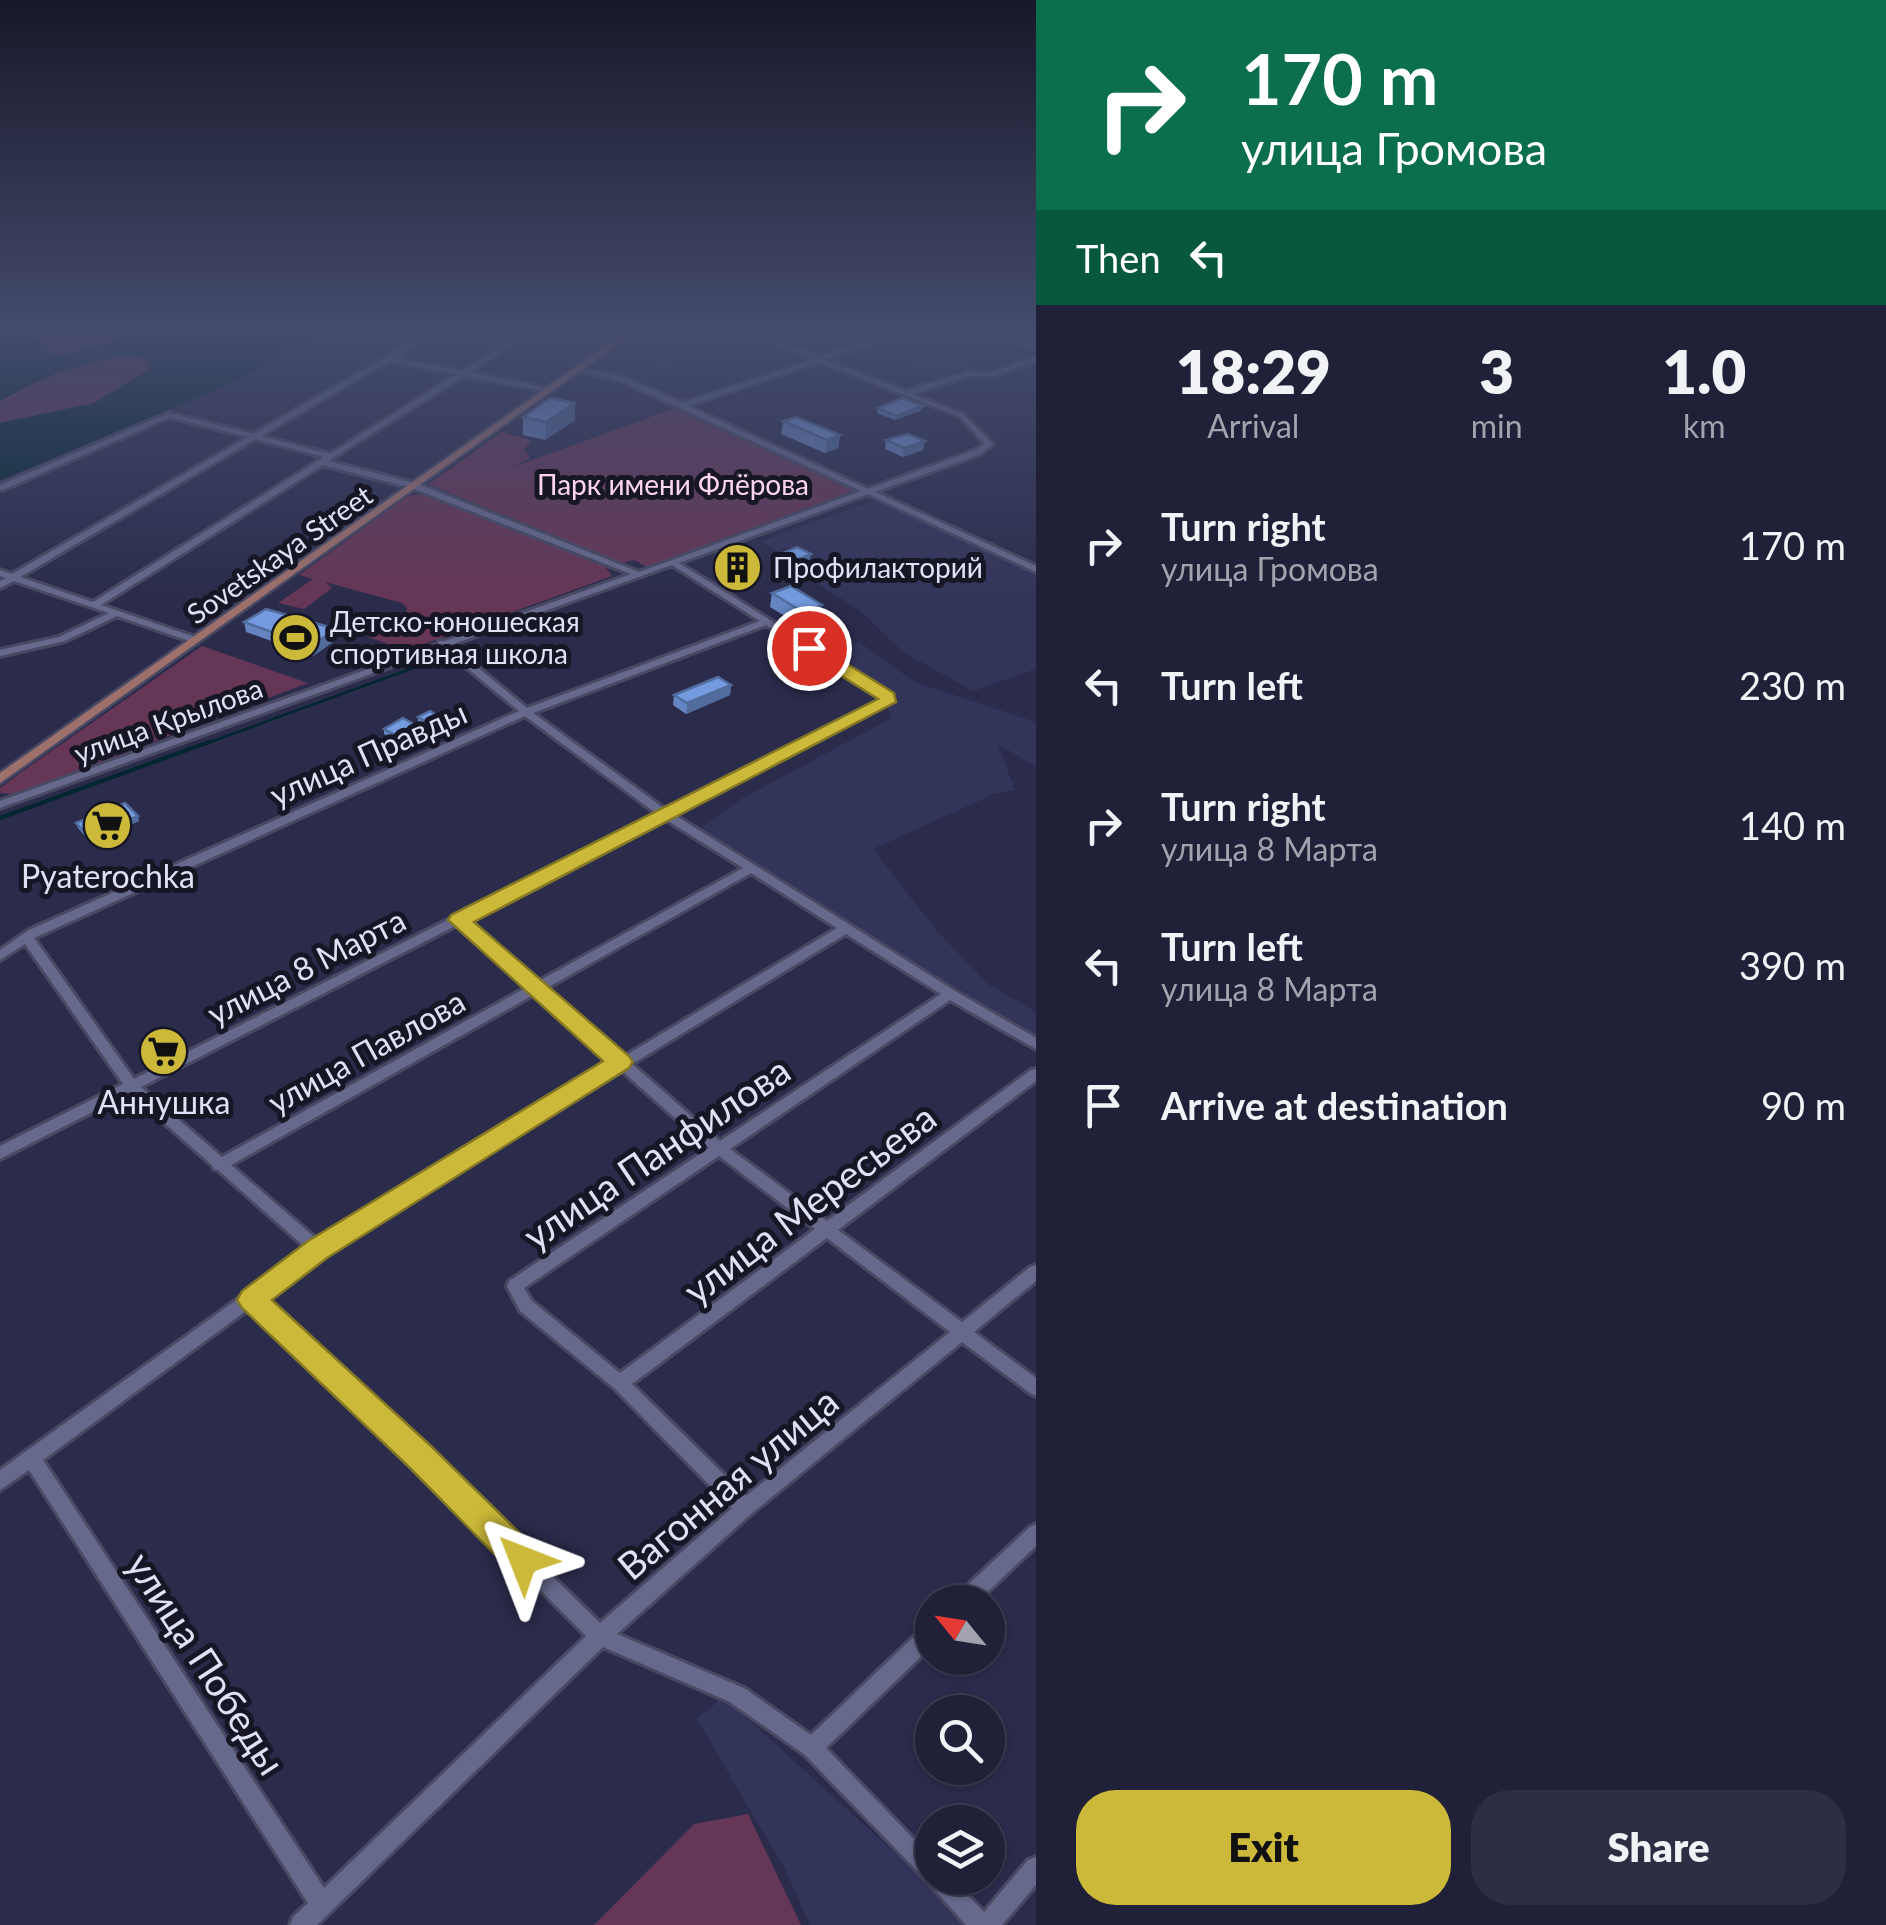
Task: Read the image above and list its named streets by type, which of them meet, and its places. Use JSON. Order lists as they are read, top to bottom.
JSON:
{
  "streets": {
    "main road": ["Sovetskaya Street"],
    "street": [
      "улица Крылова",
      "улица Правды",
      "улица 8 Марта",
      "улица Павлова",
      "улица Панфилова",
      "улица Мересьева",
      "Вагонная улица",
      "улица Победы"
    ]
  },
  "crossings": [
    ["улица Крылова", "улица 8 Марта"],
    ["улица Правды", "улица 8 Марта"],
    ["улица Панфилова", "улица Мересьева"],
    ["улица Панфилова", "Вагонная улица"],
    ["Вагонная улица", "улица Победы"]
  ],
  "parks": ["Парк имени Флёрова"],
  "places": {
    "building": ["Профилакторий"],
    "sports": ["Детско-юношеская спортивная школа"],
    "supermarket": ["Pyaterochka", "Аннушка"]
  },
  "north": "top left",
  "page": {
    "turn": ["170 m", "улица Громова"],
    "then": "Then",
    "eta": [
      "18:29",
      "Arrival",
      "3",
      "min",
      "1.0",
      "km"
    ],
    "list": [
      {
        "name": "Turn right",
        "note": "улица Громова",
        "value": "170 m"
      },
      {
        "name": "Turn left",
        "value": "230 m"
      },
      {
        "name": "Turn right",
        "note": "улица 8 Марта",
        "value": "140 m"
      },
      {
        "name": "Turn left",
        "note": "улица 8 Марта",
        "value": "390 m"
      },
      {
        "name": "Arrive at destination",
        "value": "90 m"
      }
    ],
    "buttons": ["Exit", "Share"]
  }
}
